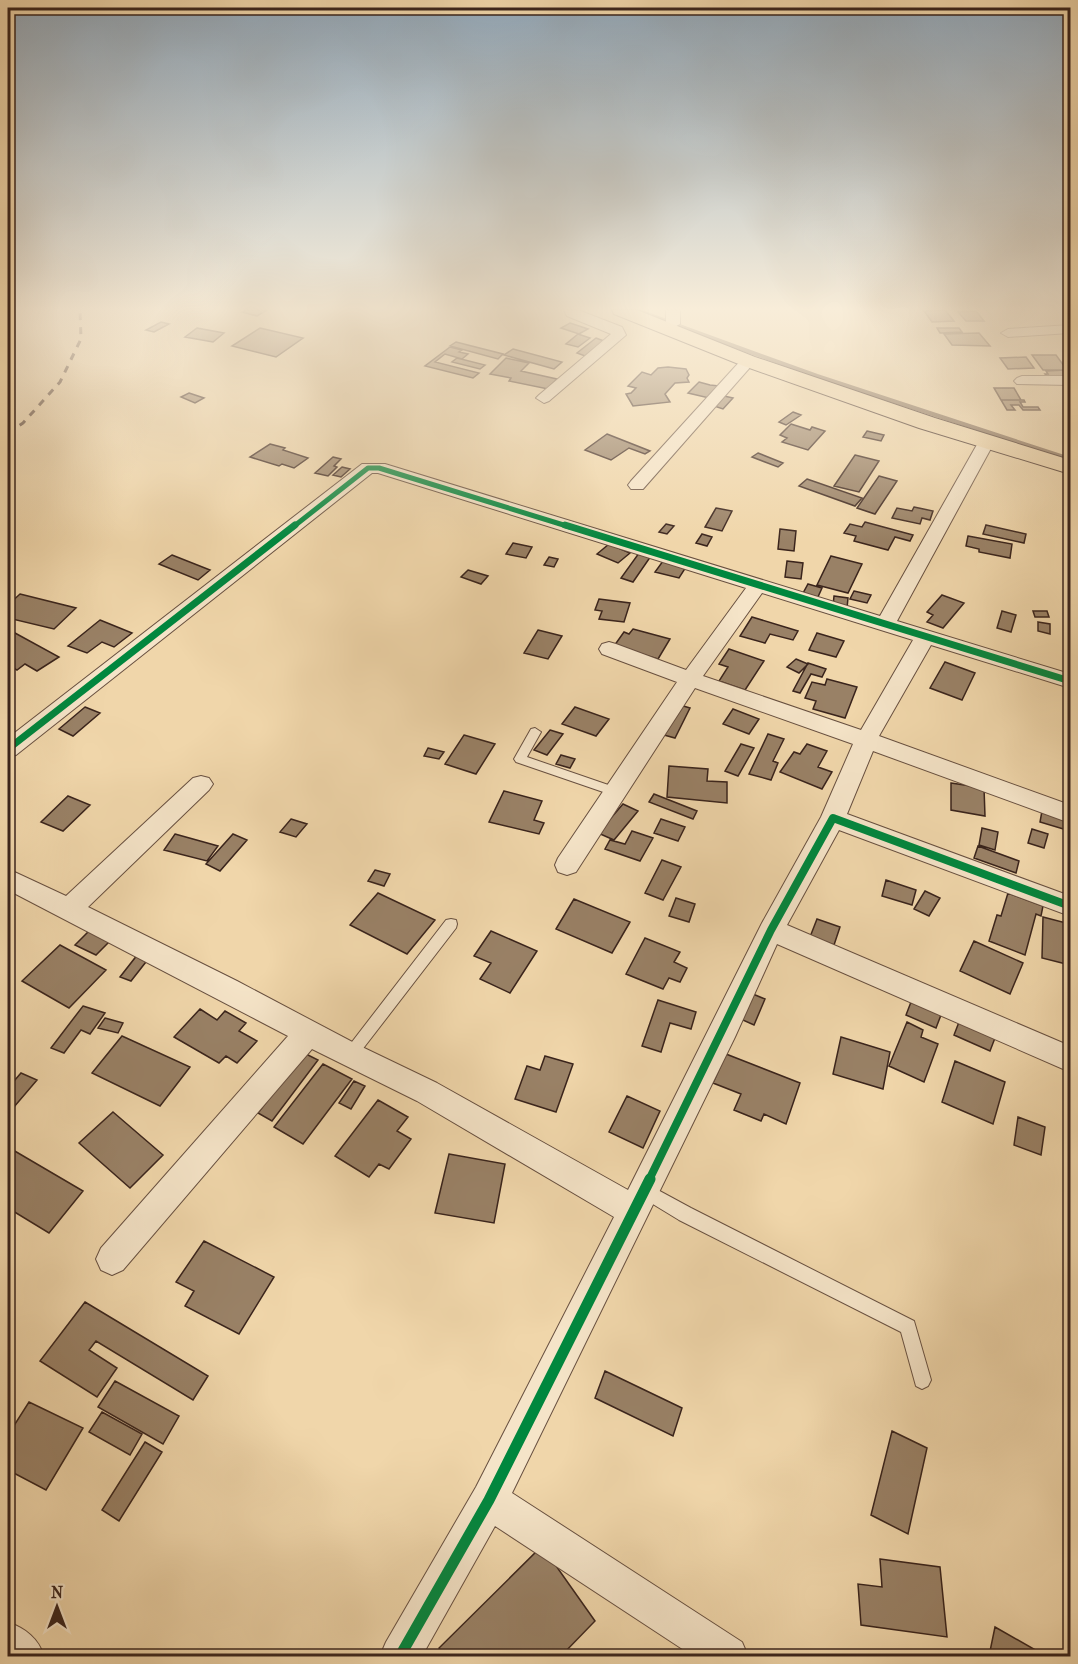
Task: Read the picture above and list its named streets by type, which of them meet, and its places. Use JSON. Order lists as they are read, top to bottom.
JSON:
{
  "north": "top"
}
